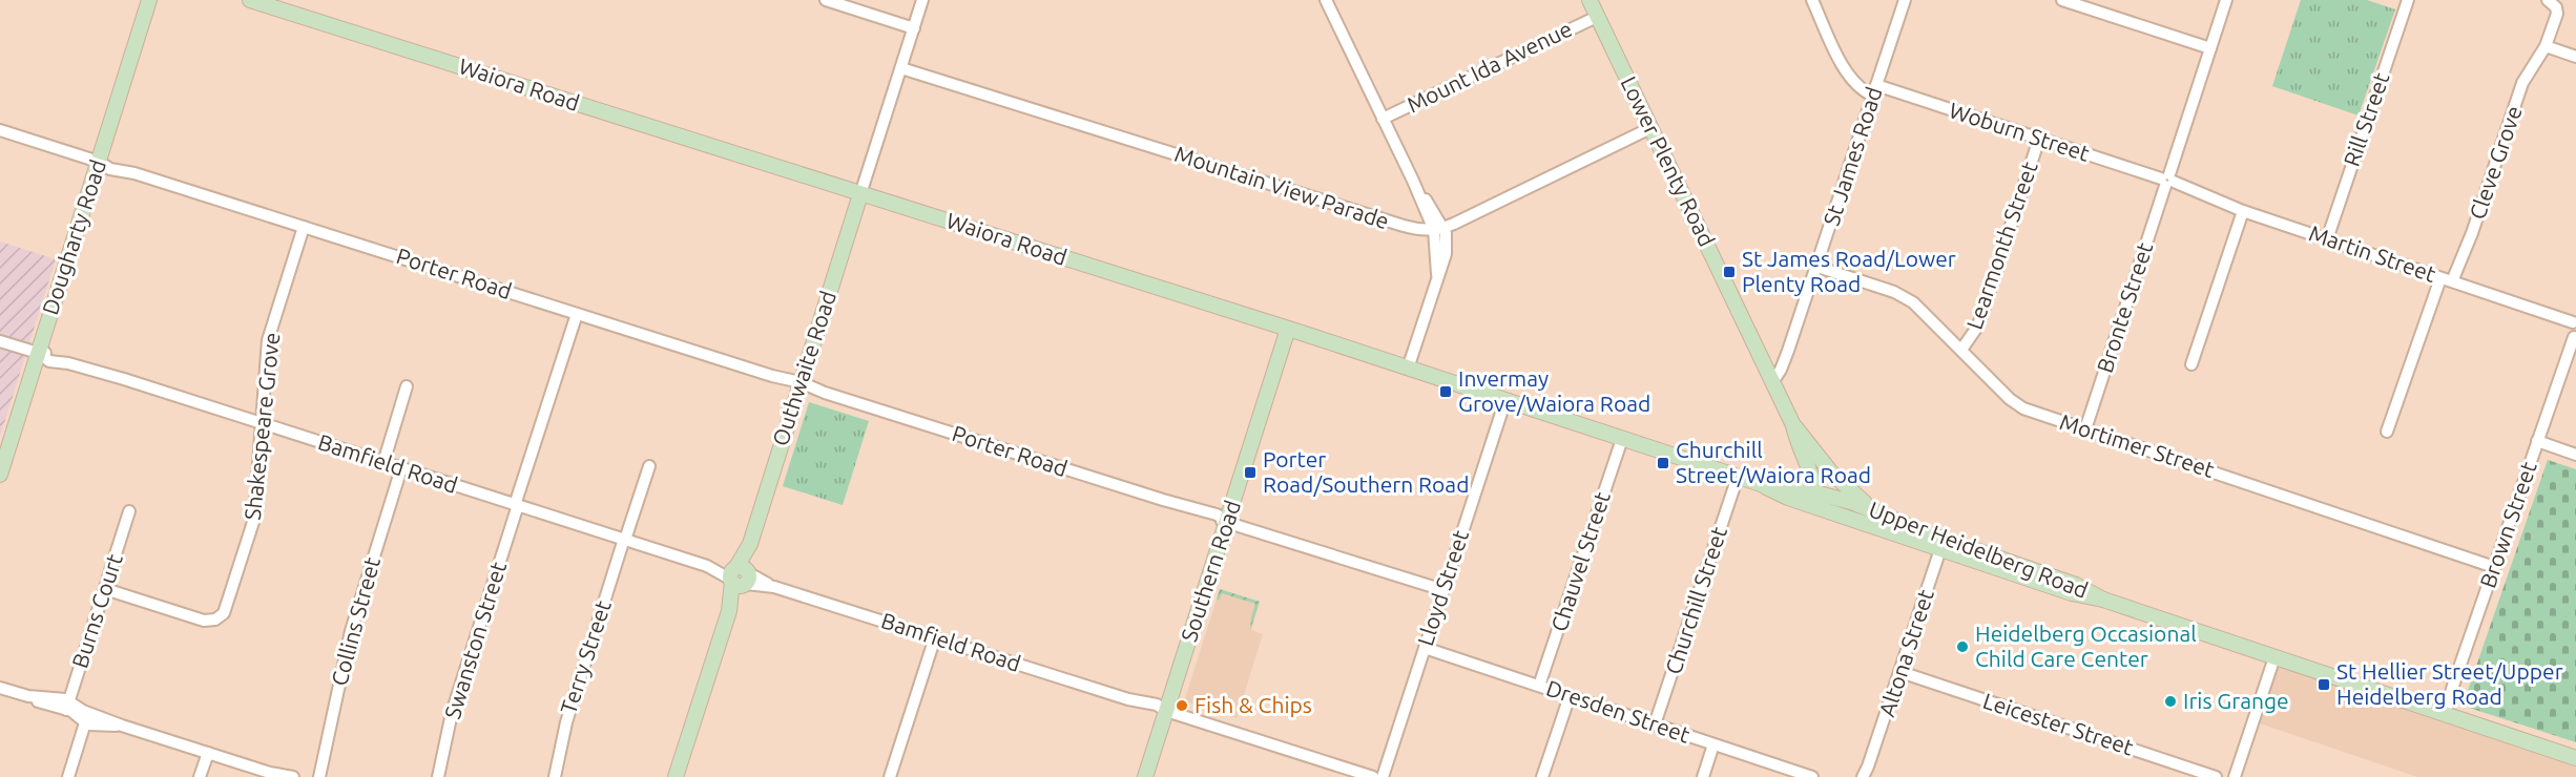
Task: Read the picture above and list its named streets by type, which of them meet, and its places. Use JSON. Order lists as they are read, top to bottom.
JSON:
{
  "streets": {
    "main road": [
      "Waiora Road",
      "Lower Plenty Road",
      "Dougharty Road",
      "Outhwaite Road",
      "Upper Heidelberg Road",
      "Southern Road"
    ],
    "street": [
      "Mount Ida Avenue",
      "Rill Street",
      "Woburn Street",
      "St James Road",
      "Cleve Grove",
      "Mountain View Parade",
      "Learmonth Street",
      "Martin Street",
      "Porter Road",
      "Bronte Street",
      "Shakespeare Grove",
      "Mortimer Street",
      "Bamfield Road",
      "Brown Street",
      "Chauvel Street",
      "Lloyd Street",
      "Churchill Street",
      "Burns Court",
      "Collins Street",
      "Swanston Street",
      "Altona Street",
      "Terry Street",
      "Dresden Street",
      "Leicester Street"
    ]
  },
  "crossings": [
    ["Mount Ida Avenue", "Lower Plenty Road"],
    ["Waiora Road", "Lower Plenty Road"],
    ["Waiora Road", "Outhwaite Road"],
    ["Waiora Road", "Upper Heidelberg Road"],
    ["Waiora Road", "Chauvel Street"],
    ["Waiora Road", "Southern Road"],
    ["Waiora Road", "Lloyd Street"],
    ["Waiora Road", "Churchill Street"],
    ["Rill Street", "Martin Street"],
    ["Woburn Street", "St James Road"],
    ["Woburn Street", "Learmonth Street"],
    ["Woburn Street", "Martin Street"],
    ["Woburn Street", "Bronte Street"],
    ["St James Road", "Lower Plenty Road"],
    ["St James Road", "Mortimer Street"],
    ["Lower Plenty Road", "Upper Heidelberg Road"],
    ["Cleve Grove", "Martin Street"],
    ["Dougharty Road", "Porter Road"],
    ["Dougharty Road", "Bamfield Road"],
    ["Learmonth Street", "Mortimer Street"],
    ["Martin Street", "Bronte Street"],
    ["Porter Road", "Outhwaite Road"],
    ["Porter Road", "Shakespeare Grove"],
    ["Porter Road", "Southern Road"],
    ["Porter Road", "Lloyd Street"],
    ["Porter Road", "Swanston Street"],
    ["Bronte Street", "Mortimer Street"],
    ["Outhwaite Road", "Bamfield Road"],
    ["Shakespeare Grove", "Bamfield Road"],
    ["Shakespeare Grove", "Burns Court"],
    ["Mortimer Street", "Brown Street"],
    ["Bamfield Road", "Southern Road"],
    ["Bamfield Road", "Collins Street"],
    ["Bamfield Road", "Swanston Street"],
    ["Bamfield Road", "Terry Street"],
    ["Brown Street", "Upper Heidelberg Road"],
    ["Upper Heidelberg Road", "Altona Street"],
    ["Chauvel Street", "Dresden Street"],
    ["Lloyd Street", "Dresden Street"],
    ["Churchill Street", "Dresden Street"],
    ["Altona Street", "Leicester Street"]
  ],
  "places": {
    "transit": [
      "St James Road/Lower Plenty Road",
      "Invermay Grove/Waiora Road",
      "Churchill Street/Waiora Road",
      "Porter Road/Southern Road",
      "St Hellier Street/Upper Heidelberg Road"
    ],
    "other": ["Heidelberg Occasional Child Care Center", "Iris Grange", "Fish & Chips"]
  }
}
